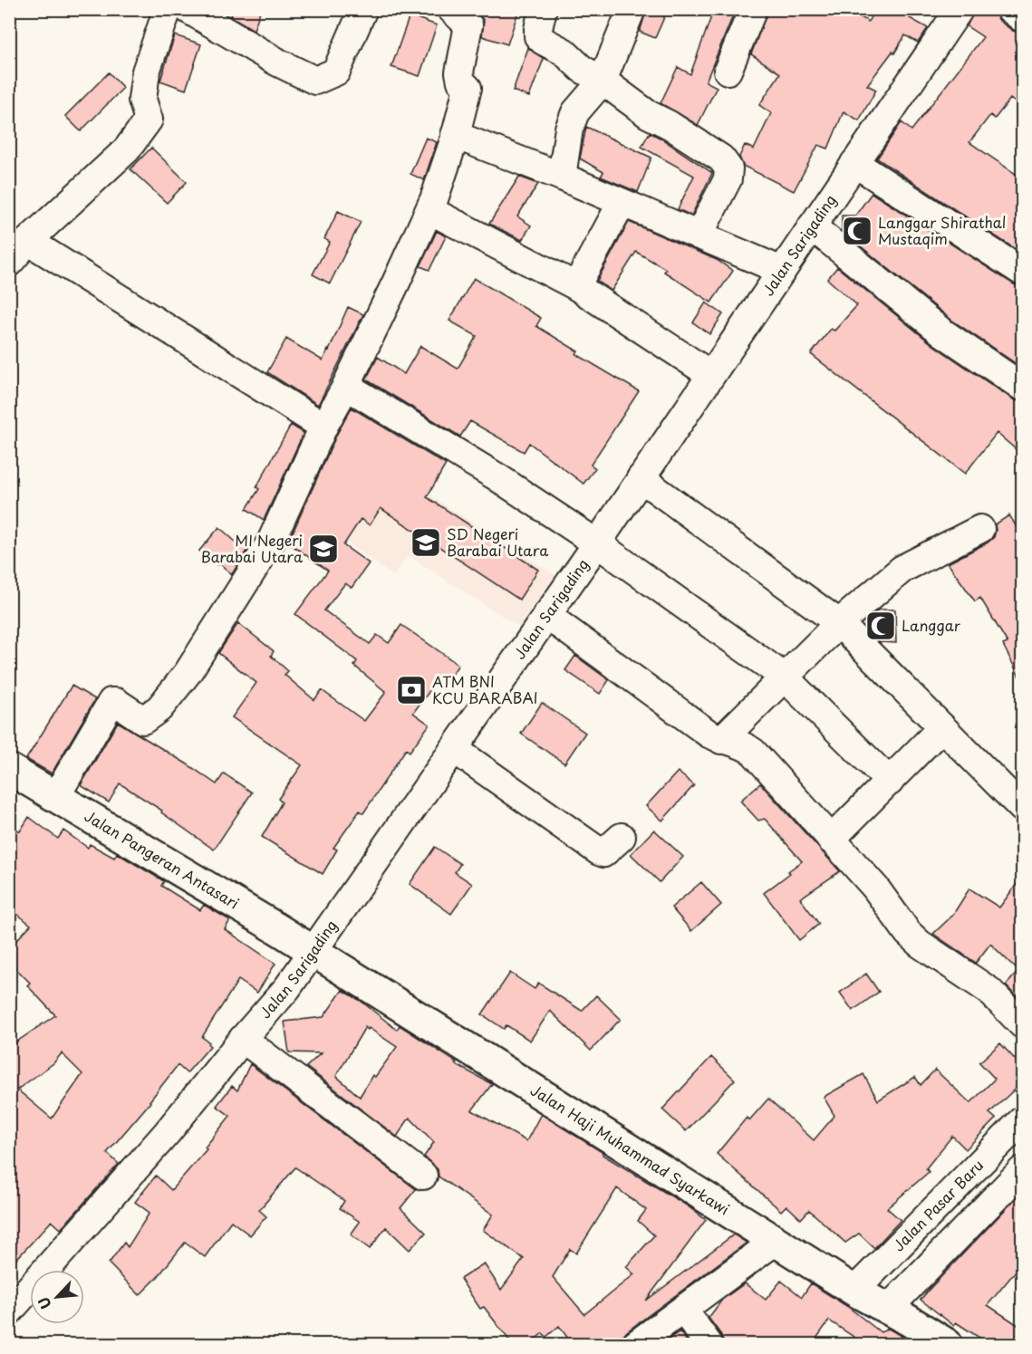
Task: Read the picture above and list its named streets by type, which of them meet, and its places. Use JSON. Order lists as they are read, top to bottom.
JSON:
{
  "streets": {
    "main road": ["Jalan Pangeran Antasari", "Jalan Haji Muhammad Syarkawi"],
    "street": ["Jalan Sarigading", "Jalan Pasar Baru"]
  },
  "crossings": [
    ["Jalan Sarigading", "Jalan Pangeran Antasari"],
    ["Jalan Sarigading", "Jalan Haji Muhammad Syarkawi"],
    ["Jalan Pangeran Antasari", "Jalan Haji Muhammad Syarkawi"],
    ["Jalan Haji Muhammad Syarkawi", "Jalan Pasar Baru"]
  ],
  "places": {
    "mosque": ["Langgar Shirathal Mustaqim", "Langgar"],
    "school or university": ["SD Negeri Barabai Utara", "MI Negeri Barabai Utara"],
    "bank": ["ATM BNI KCU BARABAI"]
  },
  "north": "bottom left"
}
